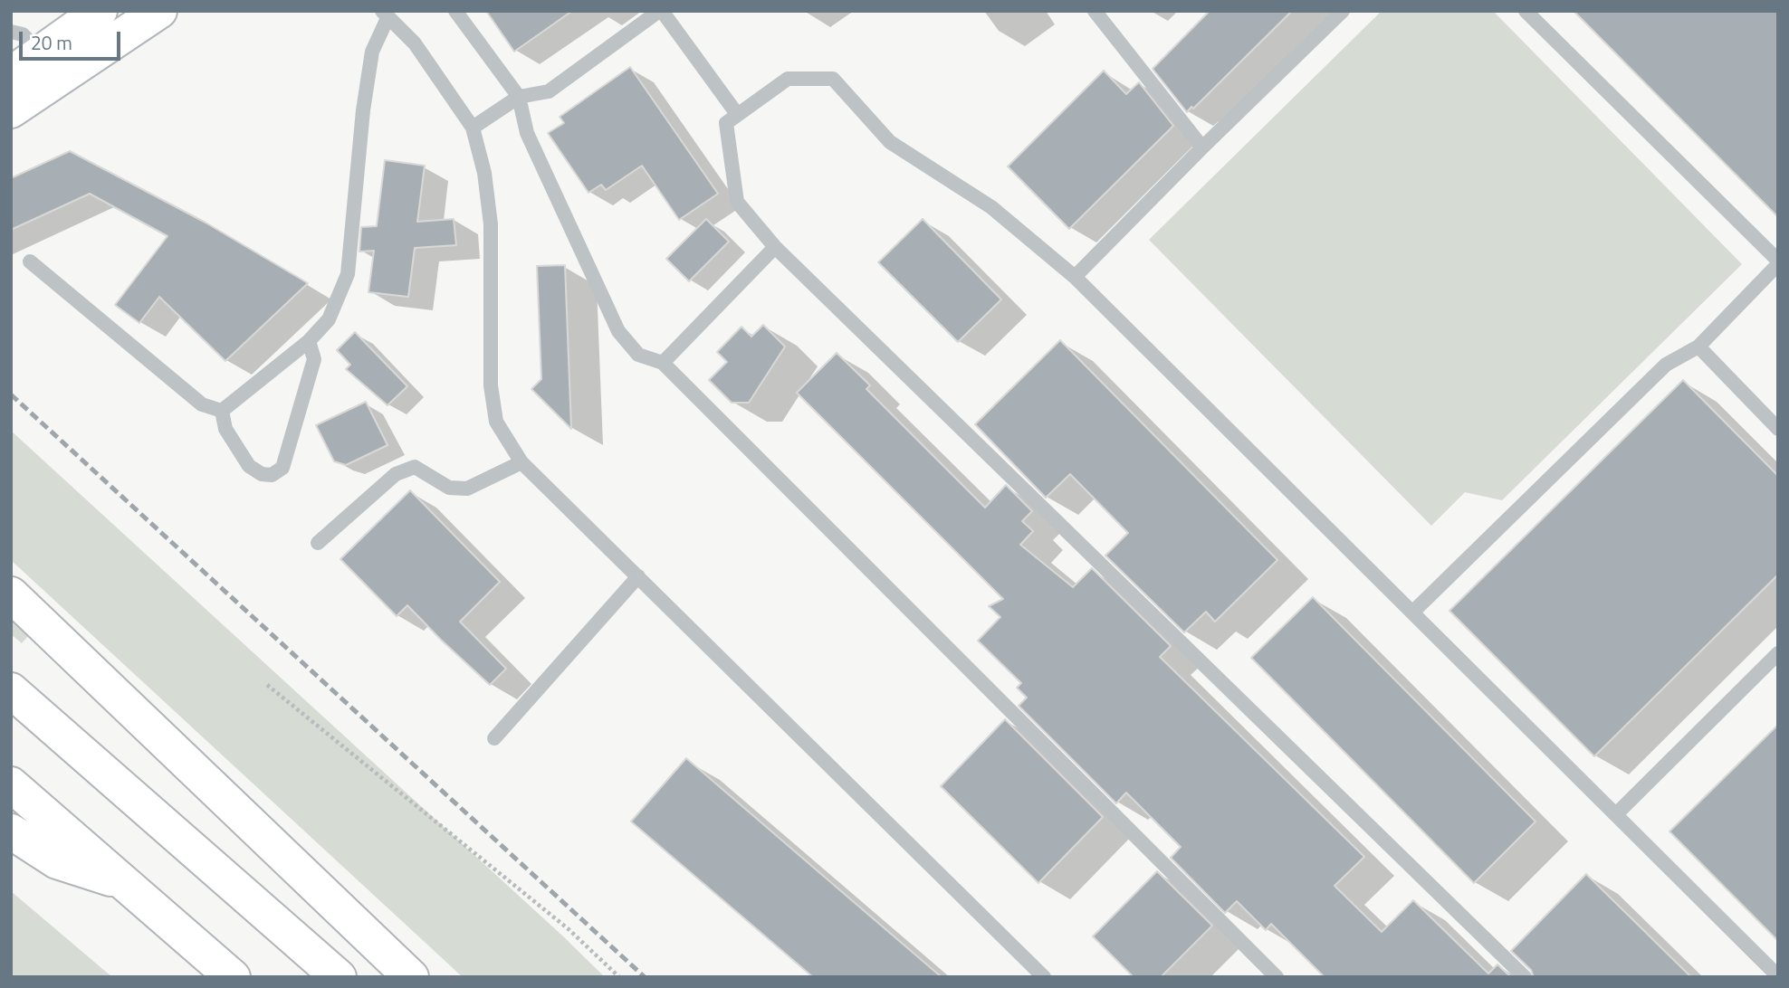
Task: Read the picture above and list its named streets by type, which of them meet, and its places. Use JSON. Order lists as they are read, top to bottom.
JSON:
{
  "scale_bar": "20 m"
}
